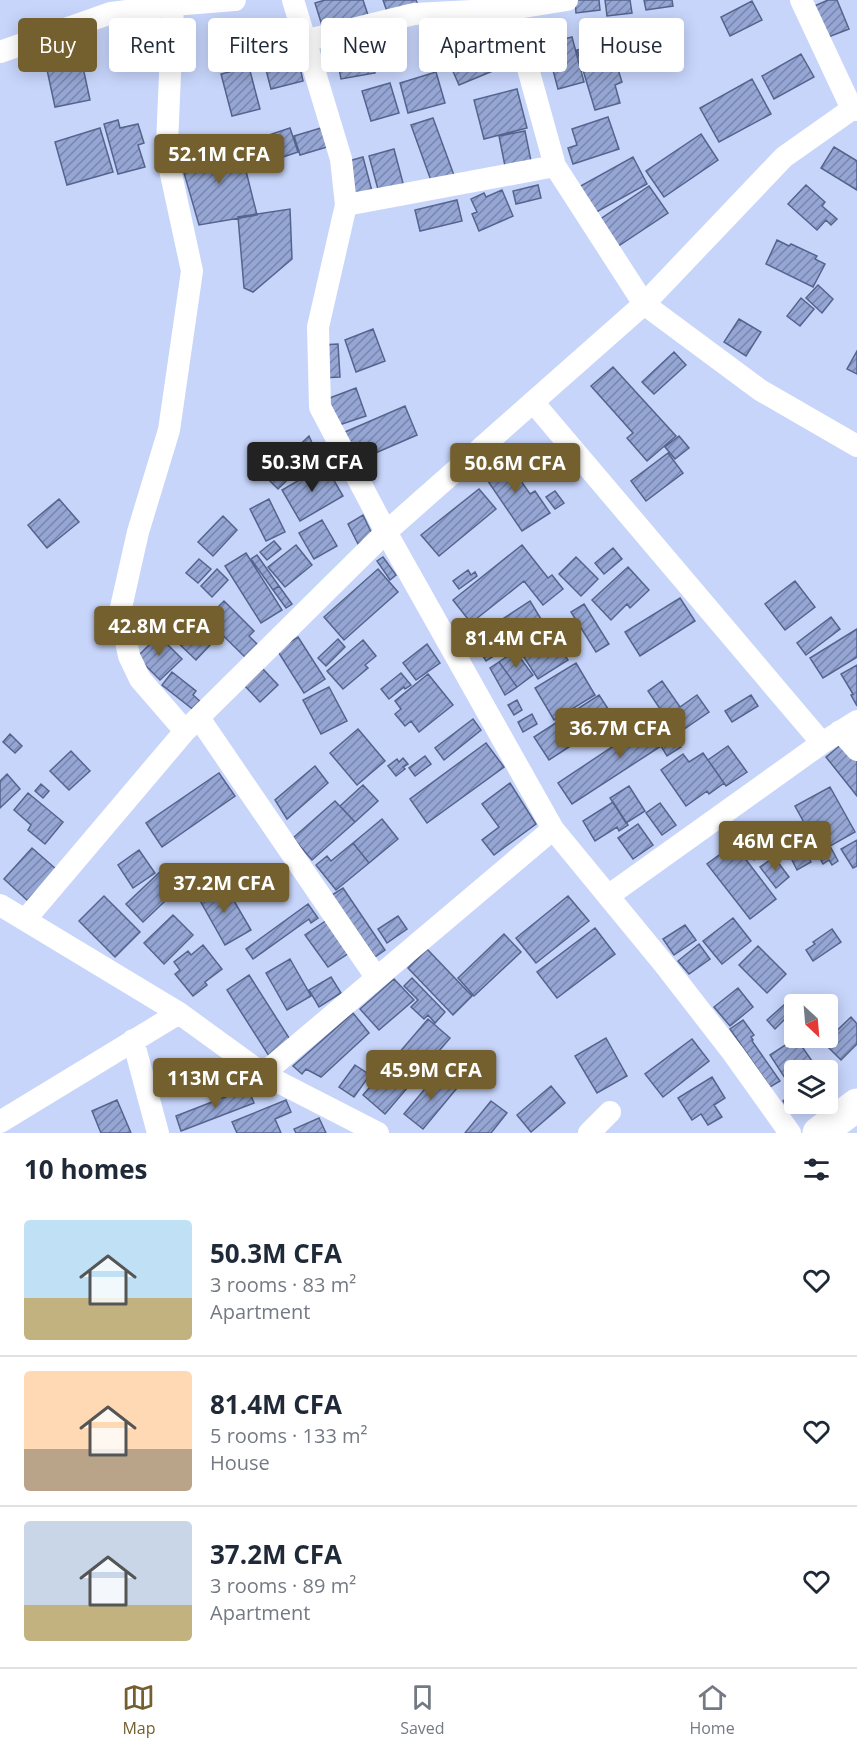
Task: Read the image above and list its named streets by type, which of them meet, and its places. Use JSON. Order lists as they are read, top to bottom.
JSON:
{
  "north": "bottom right",
  "page": {
    "chip": [
      "Buy",
      "Rent",
      "Filters",
      "New",
      "Apartment",
      "House"
    ],
    "price": [
      "52.1M CFA",
      "50.3M CFA",
      "50.6M CFA",
      "42.8M CFA",
      "81.4M CFA",
      "36.7M CFA",
      "46M CFA",
      "37.2M CFA",
      "45.9M CFA",
      "113M CFA"
    ],
    "heading": "10 homes",
    "list": [
      {
        "name": "50.3M CFA",
        "note": "3 rooms · 83 m² · Apartment"
      },
      {
        "name": "81.4M CFA",
        "note": "5 rooms · 133 m² · House"
      },
      {
        "name": "37.2M CFA",
        "note": "3 rooms · 89 m² · Apartment"
      }
    ],
    "tabs": ["Map", "Saved", "Home"]
  }
}
